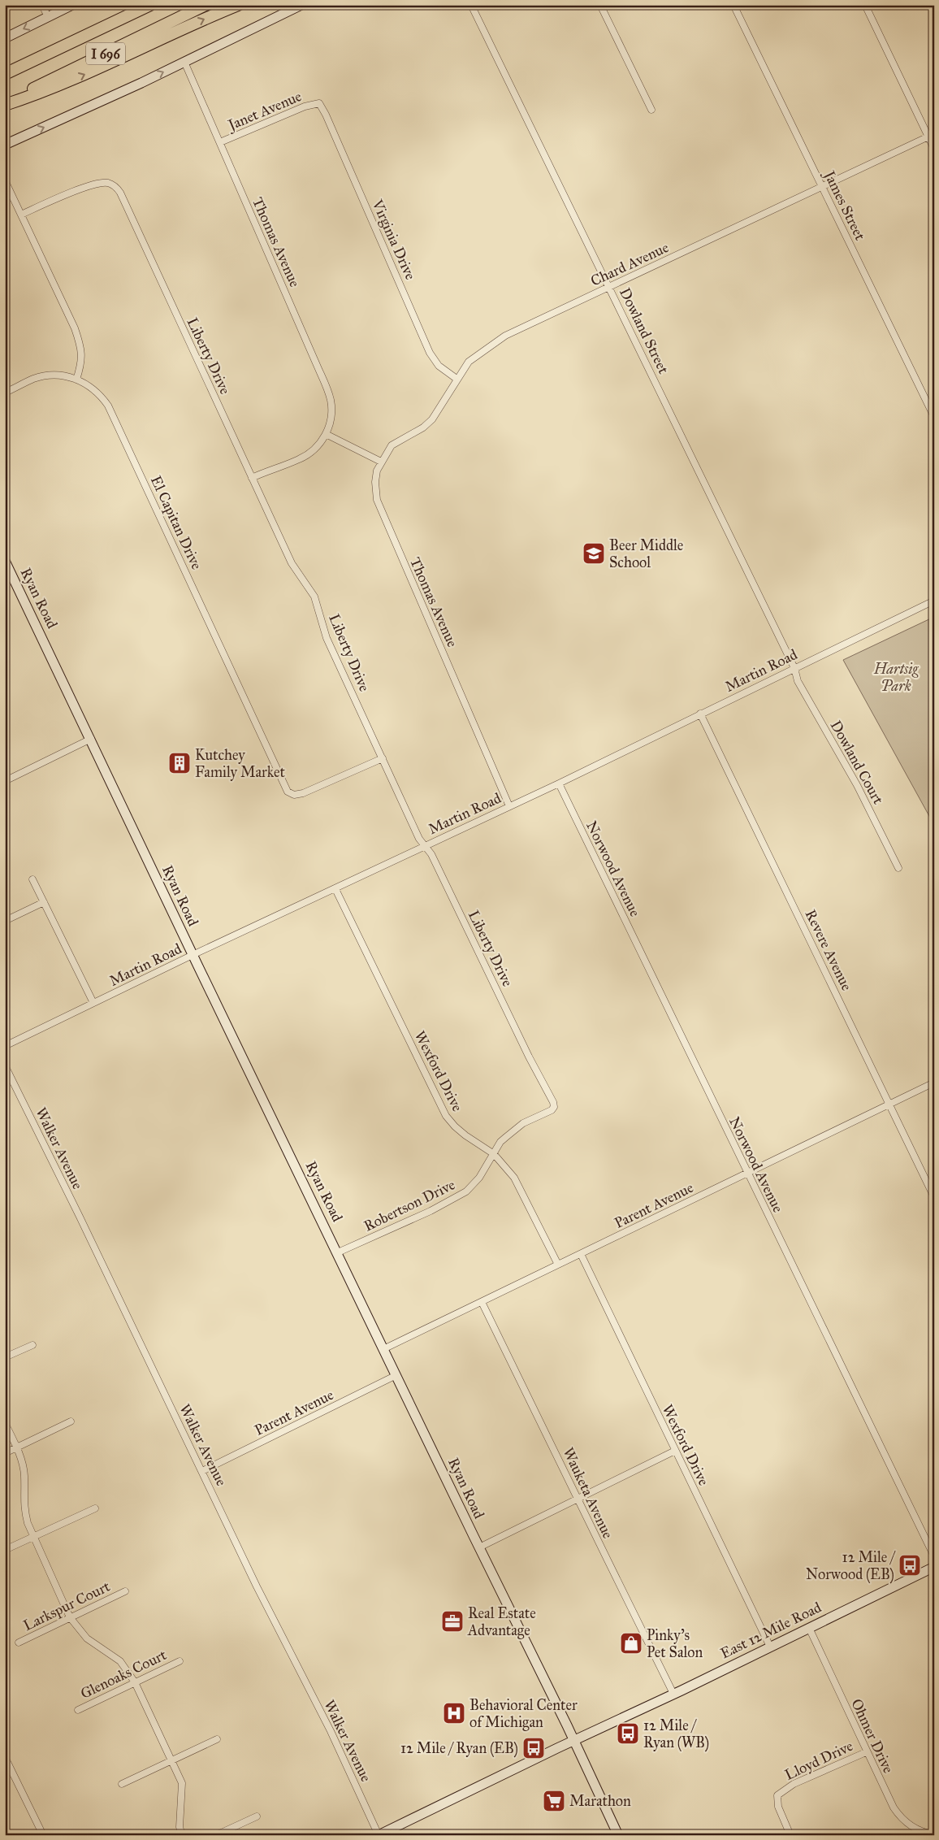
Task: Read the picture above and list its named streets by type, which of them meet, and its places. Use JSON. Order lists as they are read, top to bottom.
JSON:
{
  "streets": {
    "highway": ["I 696"],
    "main road": ["Ryan Road", "East 12 Mile Road"],
    "street": [
      "Janet Avenue",
      "James Street",
      "Virginia Drive",
      "Thomas Avenue",
      "Chard Avenue",
      "Dowland Street",
      "Liberty Drive",
      "El Capitan Drive",
      "Martin Road",
      "Dowland Court",
      "Norwood Avenue",
      "Revere Avenue",
      "Wexford Drive",
      "Walker Avenue",
      "Robertson Drive",
      "Parent Avenue",
      "Wauketa Avenue",
      "Larkspur Court",
      "Glenoaks Court",
      "Ohmer Drive",
      "Lloyd Drive"
    ]
  },
  "crossings": [
    ["Janet Avenue", "Virginia Drive"],
    ["Janet Avenue", "Thomas Avenue"],
    ["James Street", "Chard Avenue"],
    ["Virginia Drive", "Chard Avenue"],
    ["Thomas Avenue", "Chard Avenue"],
    ["Thomas Avenue", "Liberty Drive"],
    ["Thomas Avenue", "Martin Road"],
    ["Chard Avenue", "Dowland Street"],
    ["Dowland Street", "Martin Road"],
    ["Dowland Street", "Dowland Court"],
    ["Liberty Drive", "El Capitan Drive"],
    ["Liberty Drive", "Martin Road"],
    ["Liberty Drive", "Robertson Drive"],
    ["Ryan Road", "Martin Road"],
    ["Ryan Road", "Robertson Drive"],
    ["Ryan Road", "Parent Avenue"],
    ["Ryan Road", "East 12 Mile Road"],
    ["Martin Road", "Dowland Court"],
    ["Martin Road", "Norwood Avenue"],
    ["Martin Road", "Revere Avenue"],
    ["Martin Road", "Wexford Drive"],
    ["Norwood Avenue", "Parent Avenue"],
    ["Revere Avenue", "Parent Avenue"],
    ["Wexford Drive", "Robertson Drive"],
    ["Wexford Drive", "Parent Avenue"],
    ["Wexford Drive", "East 12 Mile Road"],
    ["Walker Avenue", "Parent Avenue"],
    ["Walker Avenue", "East 12 Mile Road"],
    ["Parent Avenue", "Wauketa Avenue"],
    ["Wauketa Avenue", "East 12 Mile Road"],
    ["East 12 Mile Road", "Ohmer Drive"],
    ["Ohmer Drive", "Lloyd Drive"]
  ],
  "parks": ["Hartsig Park"],
  "places": {
    "school or university": ["Beer Middle School"],
    "building": ["Kutchey Family Market"],
    "bus stop": ["12 Mile / Norwood (EB)", "12 Mile / Ryan (WB)", "12 Mile / Ryan (EB)"],
    "office": ["Real Estate Advantage"],
    "shop": ["Pinky's Pet Salon"],
    "hospital": ["Behavioral Center of Michigan"],
    "supermarket": ["Marathon"]
  }
}
